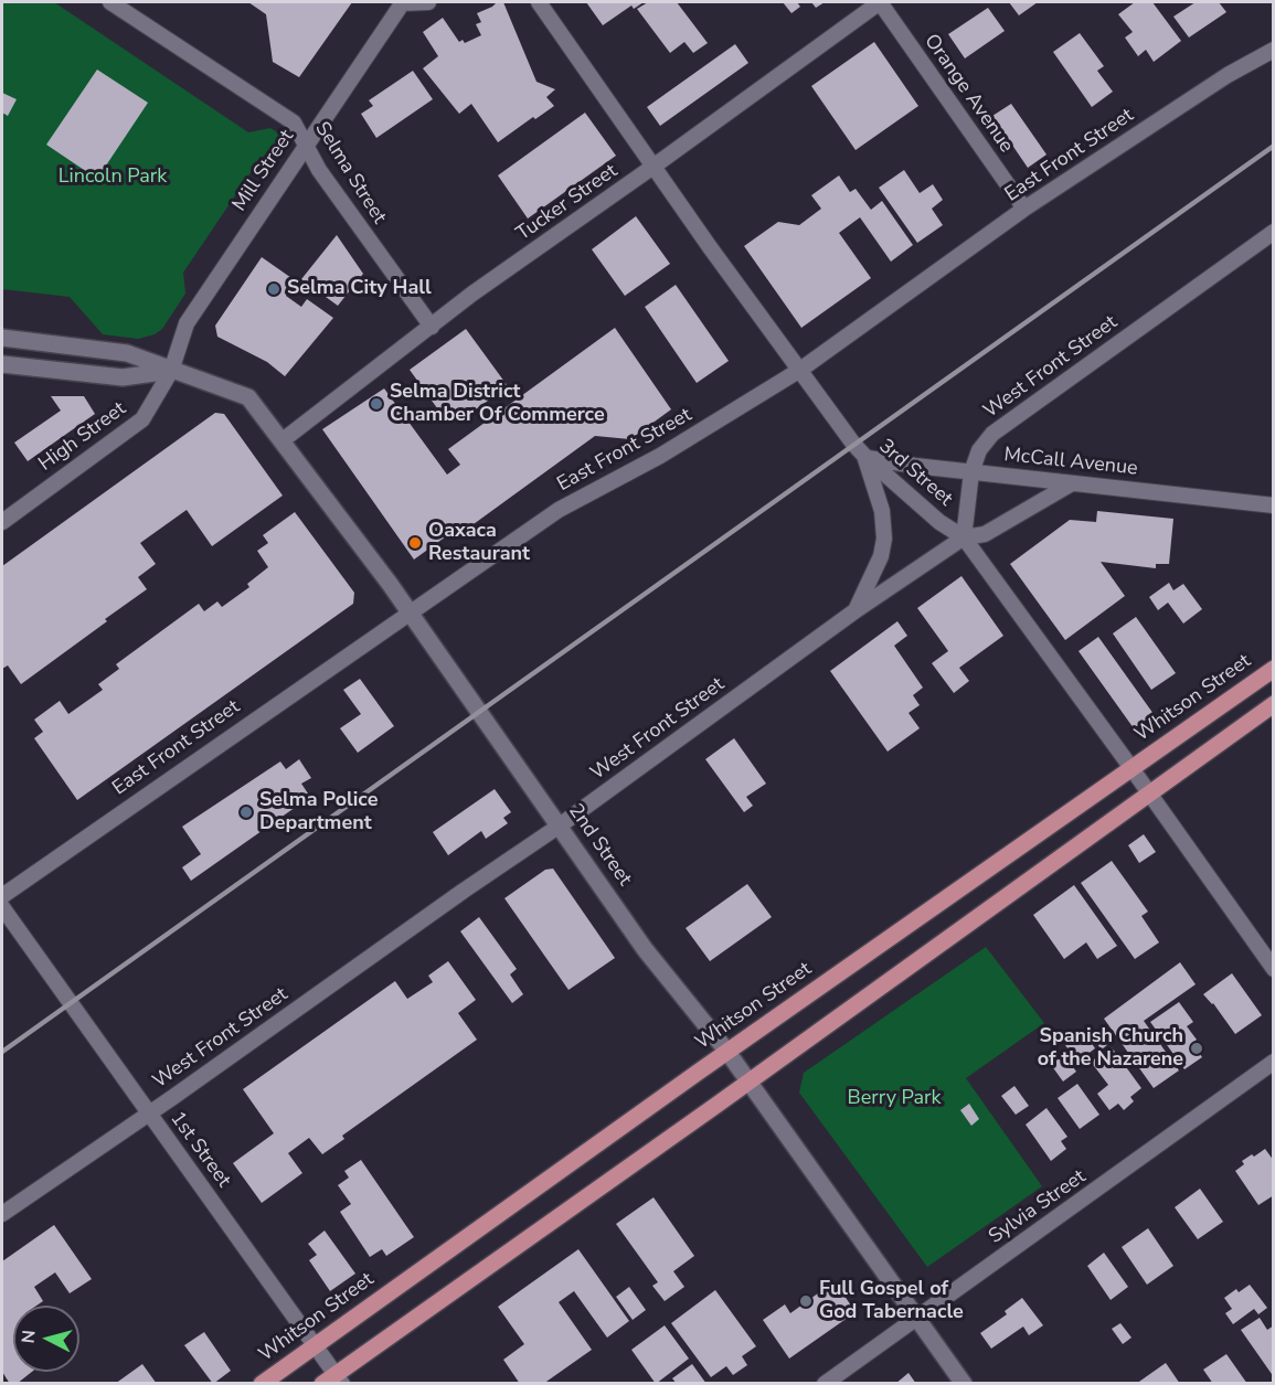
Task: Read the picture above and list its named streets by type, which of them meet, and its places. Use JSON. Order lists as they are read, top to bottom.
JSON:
{
  "streets": {
    "main road": ["Whitson Street", "2nd Street"],
    "street": [
      "Orange Avenue",
      "East Front Street",
      "Mill Street",
      "Selma Street",
      "Tucker Street",
      "West Front Street",
      "High Street",
      "McCall Avenue",
      "3rd Street",
      "1st Street",
      "Sylvia Street"
    ]
  },
  "crossings": [
    ["Orange Avenue", "East Front Street"],
    ["Orange Avenue", "Tucker Street"],
    ["East Front Street", "3rd Street"],
    ["East Front Street", "2nd Street"],
    ["Mill Street", "Selma Street"],
    ["Mill Street", "High Street"],
    ["Mill Street", "2nd Street"],
    ["Selma Street", "Tucker Street"],
    ["Tucker Street", "3rd Street"],
    ["Tucker Street", "2nd Street"],
    ["West Front Street", "McCall Avenue"],
    ["West Front Street", "3rd Street"],
    ["West Front Street", "2nd Street"],
    ["West Front Street", "1st Street"],
    ["High Street", "2nd Street"],
    ["McCall Avenue", "3rd Street"],
    ["3rd Street", "Whitson Street"],
    ["Whitson Street", "2nd Street"],
    ["Whitson Street", "1st Street"],
    ["2nd Street", "Sylvia Street"]
  ],
  "parks": ["Lincoln Park", "Berry Park"],
  "places": [
    "Selma City Hall",
    "Selma District Chamber Of Commerce",
    "Oaxaca Restaurant",
    "Selma Police Department",
    "Spanish Church of the Nazarene",
    "Full Gospel of God Tabernacle"
  ],
  "north": "left"
}
